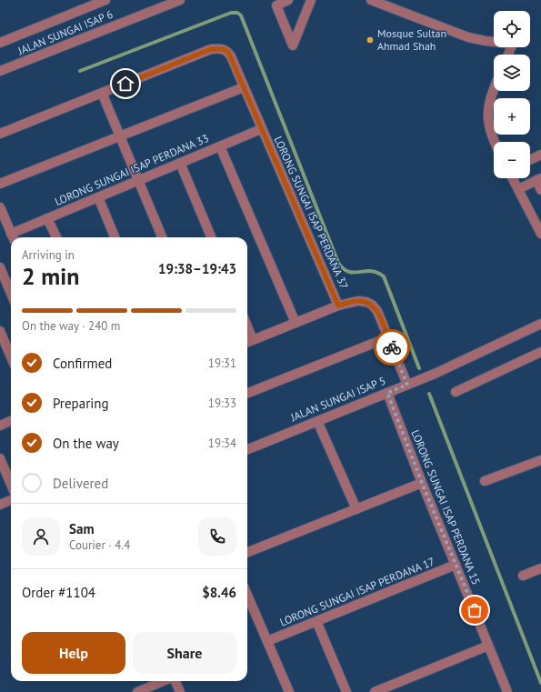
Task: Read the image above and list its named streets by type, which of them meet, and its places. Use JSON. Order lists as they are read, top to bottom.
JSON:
{
  "streets": {
    "street": [
      "JALAN SUNGAI ISAP 6",
      "LORONG SUNGAI ISAP PERDANA 33",
      "LORONG SUNGAI ISAP PERDANA 37",
      "JALAN SUNGAI ISAP 5",
      "LORONG SUNGAI ISAP PERDANA 15",
      "LORONG SUNGAI ISAP PERDANA 17"
    ]
  },
  "crossings": [
    ["LORONG SUNGAI ISAP PERDANA 33", "LORONG SUNGAI ISAP PERDANA 37"],
    ["JALAN SUNGAI ISAP 5", "LORONG SUNGAI ISAP PERDANA 15"],
    ["LORONG SUNGAI ISAP PERDANA 15", "LORONG SUNGAI ISAP PERDANA 17"]
  ],
  "places": ["Mosque Sultan Ahmad Shah"],
  "page": {
    "map_buttons": ["+", "−"],
    "heading": ["2 min", "Arriving in", "19:38–19:43"],
    "panel": [
      "Sam",
      "Courier · 4.4",
      "Order #1104",
      "$8.46"
    ],
    "bar": "On the way · 240 m",
    "list": [
      ["Confirmed", "19:31"],
      ["Preparing", "19:33"],
      ["On the way", "19:34"],
      "Delivered"
    ],
    "buttons": ["Help", "Share"]
  }
}
